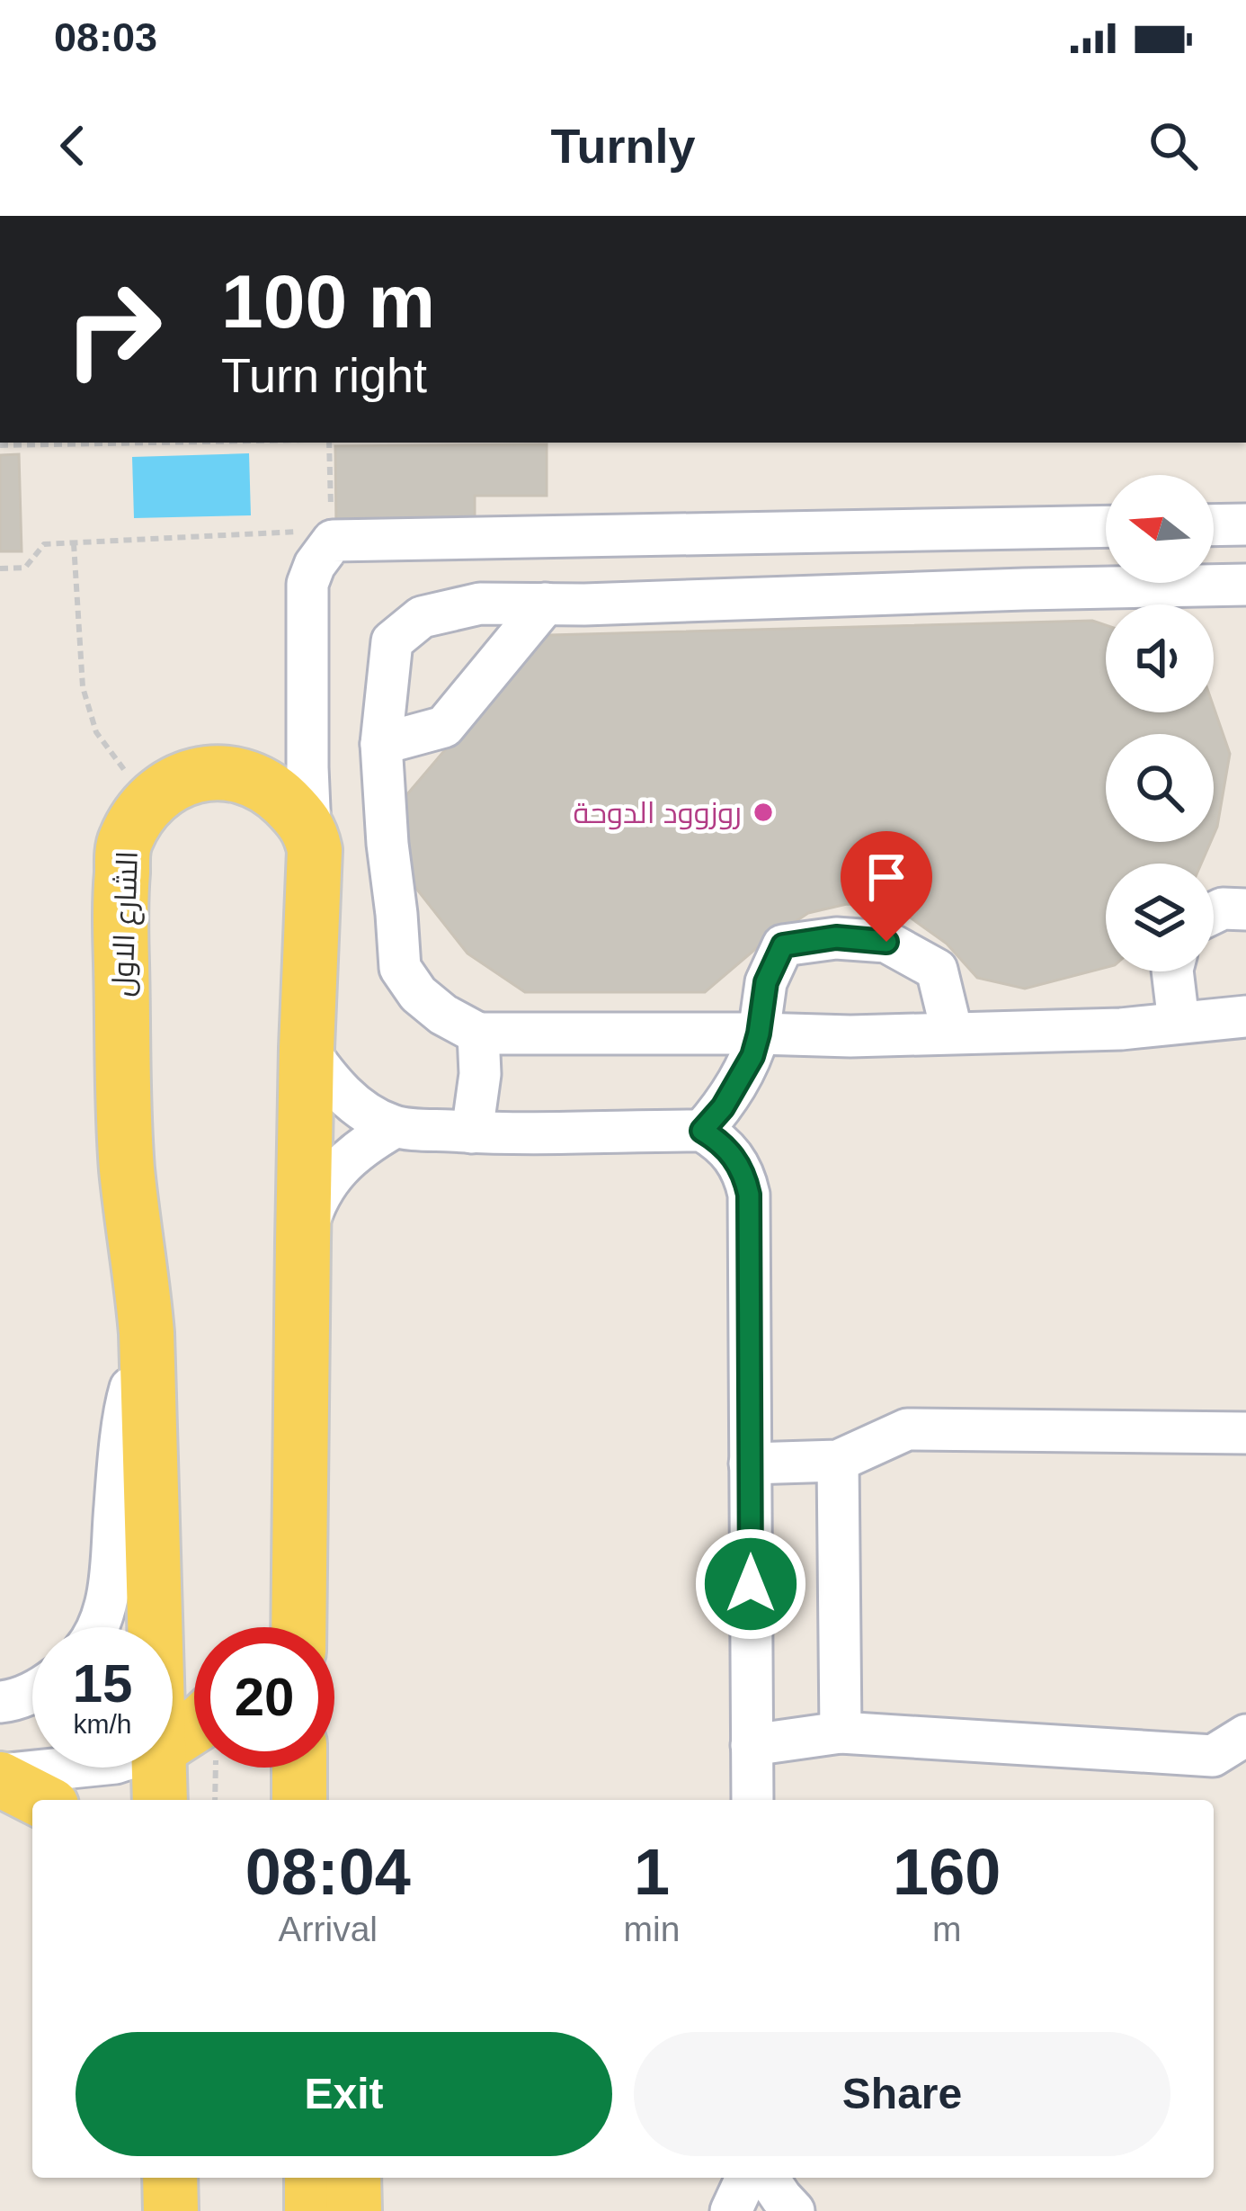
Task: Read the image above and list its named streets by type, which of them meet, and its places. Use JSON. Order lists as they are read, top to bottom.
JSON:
{
  "streets": {
    "main road": ["الشارع الاول"]
  },
  "places": ["روزوود الدوحة"],
  "north": "left",
  "page": {
    "status": "08:03",
    "header": "Turnly",
    "turn": ["100 m", "Turn right"],
    "speed": "15 km/h",
    "limit": "20",
    "eta": [
      "08:04",
      "Arrival",
      "1",
      "min",
      "160",
      "m"
    ],
    "buttons": ["Exit", "Share"]
  }
}
